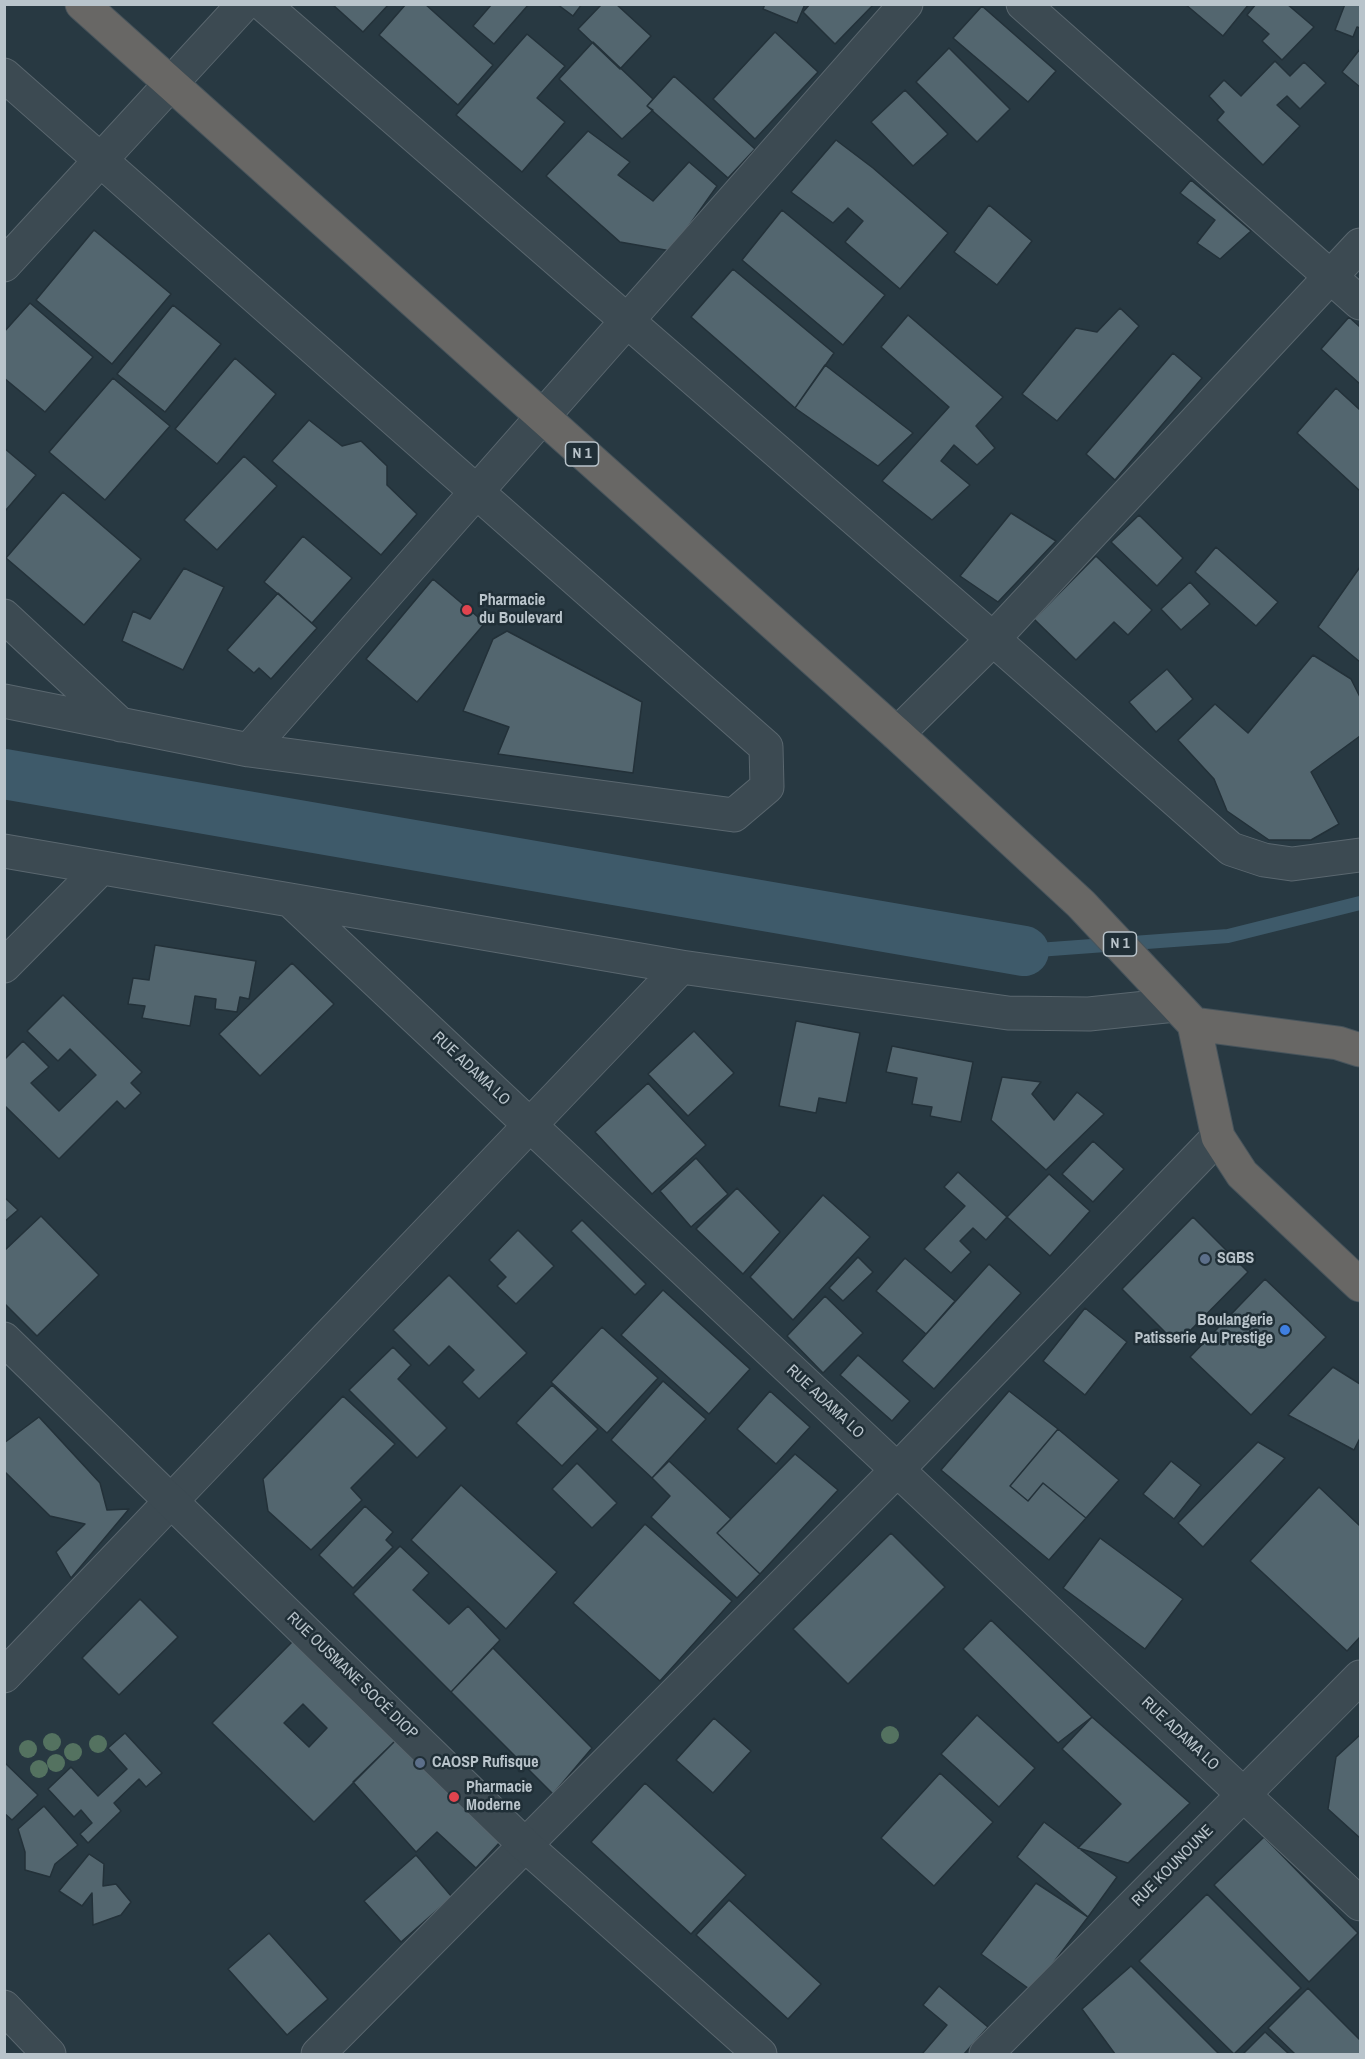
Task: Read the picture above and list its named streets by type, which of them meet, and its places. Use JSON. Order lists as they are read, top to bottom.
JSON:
{
  "streets": {
    "highway": ["N 1"],
    "street": ["RUE ADAMA LO", "RUE OUSMANE SOCÉ DIOP", "RUE KOUNOUNE"]
  },
  "crossings": [
    ["RUE ADAMA LO", "RUE KOUNOUNE"]
  ],
  "places": [
    "Pharmacie du Boulevard",
    "SGBS",
    "Boulangerie Patisserie Au Prestige",
    "CAOSP Rufisque",
    "Pharmacie Moderne"
  ]
}
